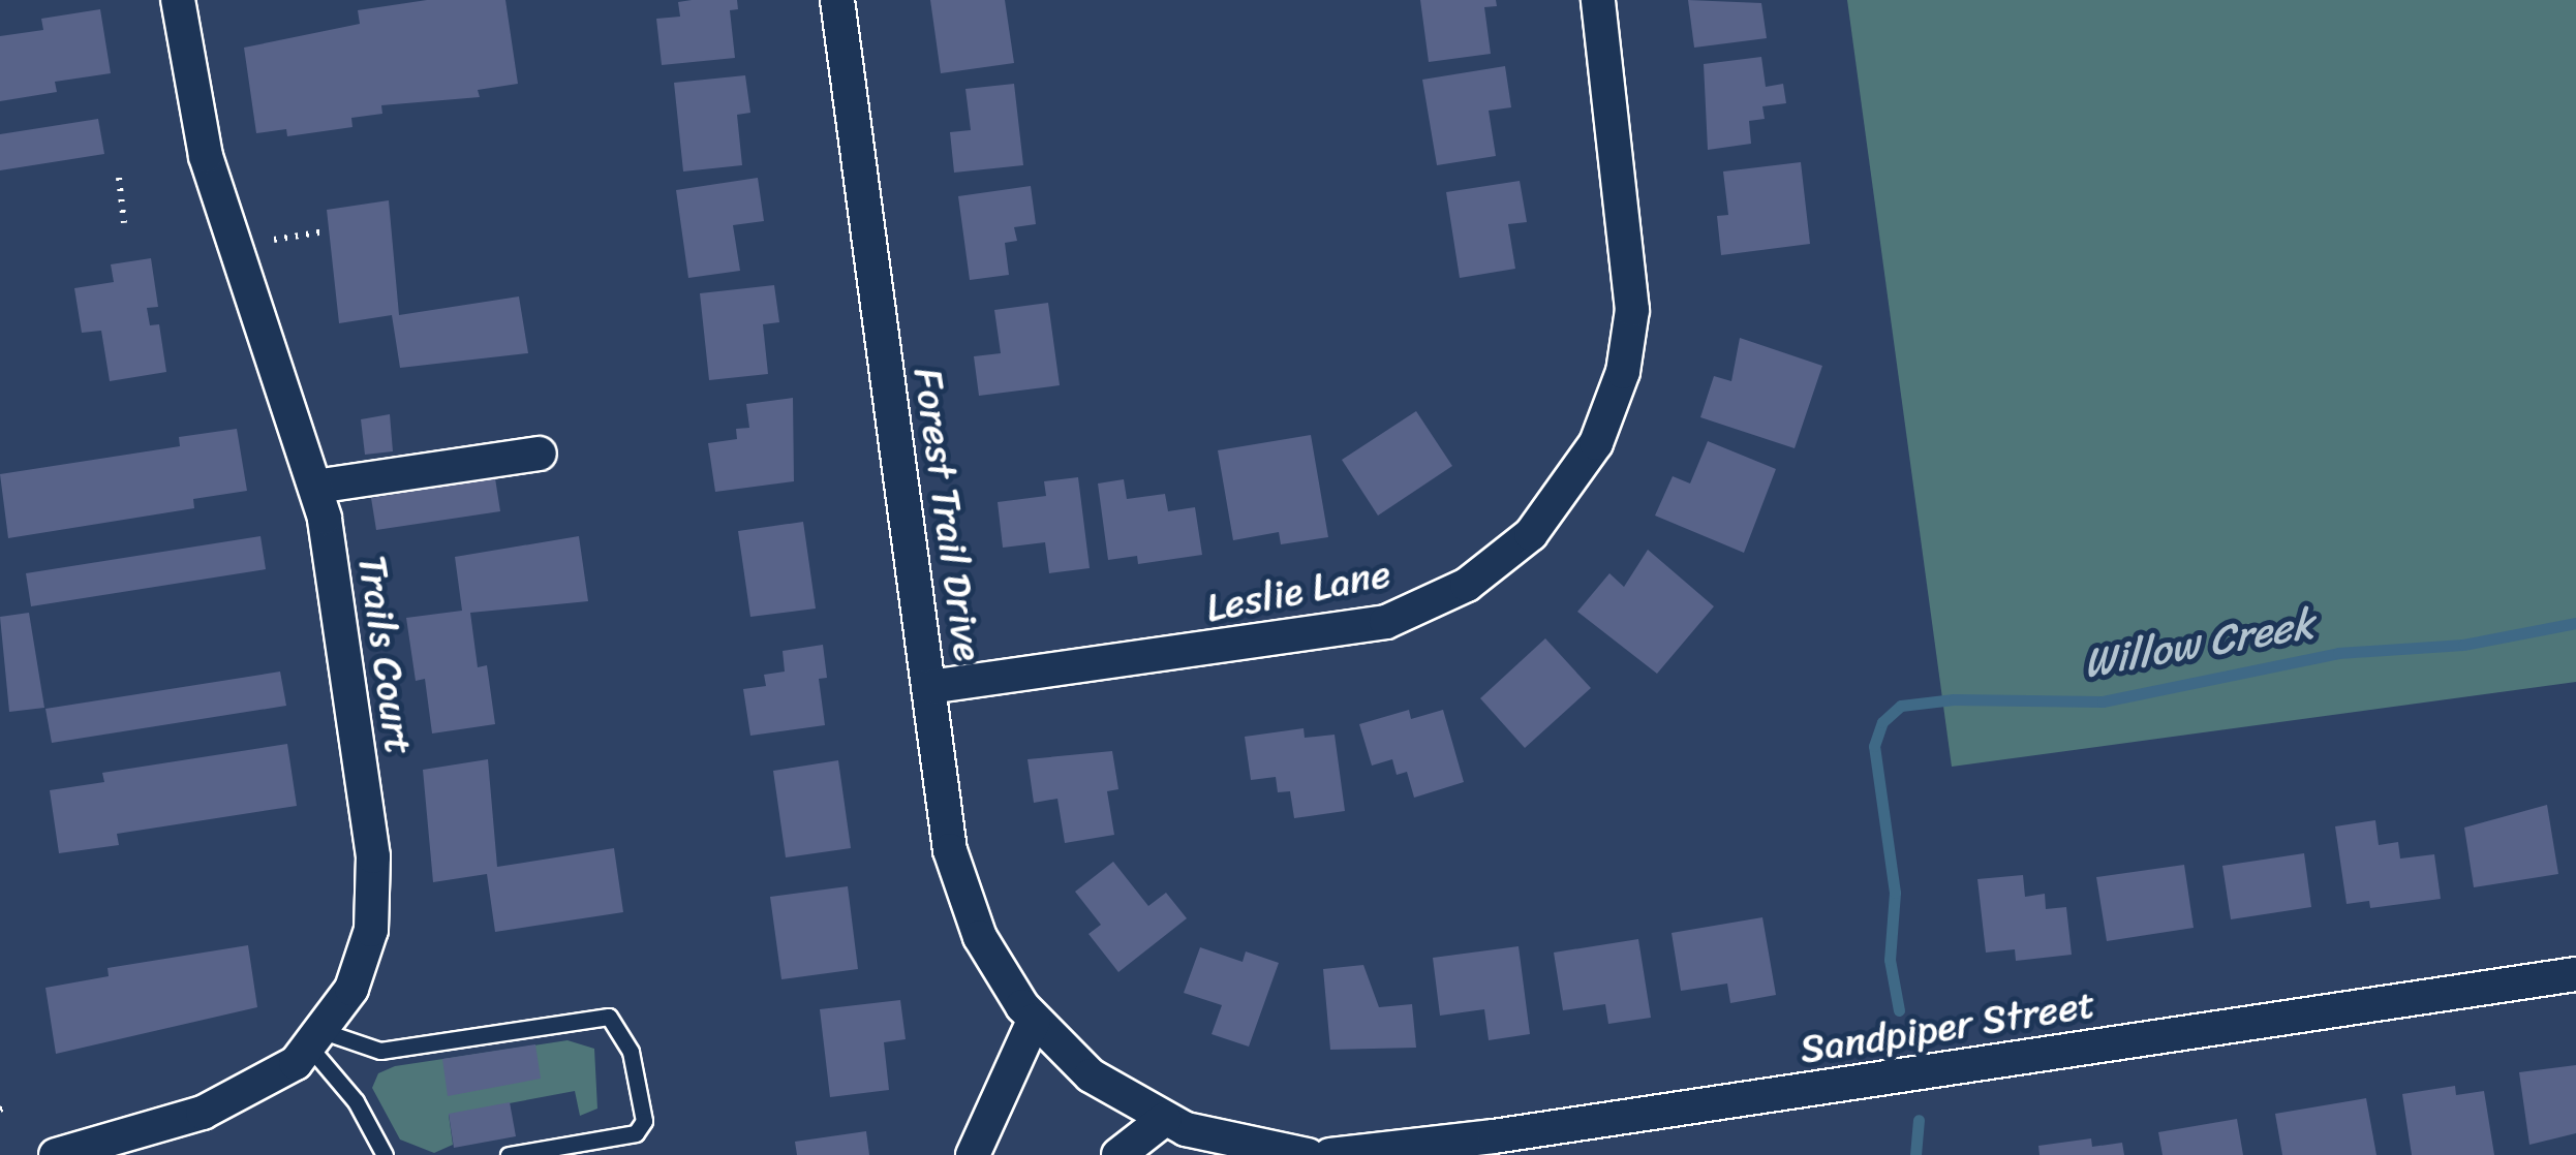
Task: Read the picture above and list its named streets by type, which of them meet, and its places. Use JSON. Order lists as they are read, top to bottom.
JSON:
{
  "streets": {
    "street": [
      "Forest Trail Drive",
      "Leslie Lane",
      "Trails Court",
      "Sandpiper Street"
    ]
  },
  "crossings": [
    ["Forest Trail Drive", "Leslie Lane"]
  ],
  "water": ["Willow Creek"]
}
